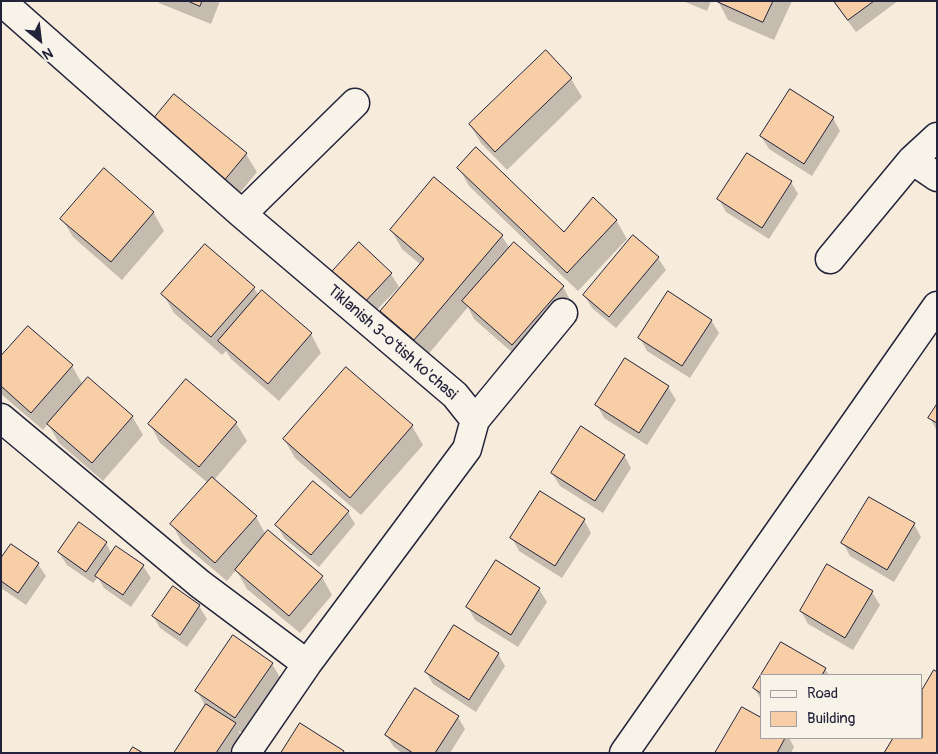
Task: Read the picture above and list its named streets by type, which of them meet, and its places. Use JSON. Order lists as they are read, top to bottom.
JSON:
{
  "streets": {
    "street": ["Tiklanish 3-o'tish ko'chasi"]
  },
  "legend": ["Road", "Building"],
  "north": "bottom right"
}
